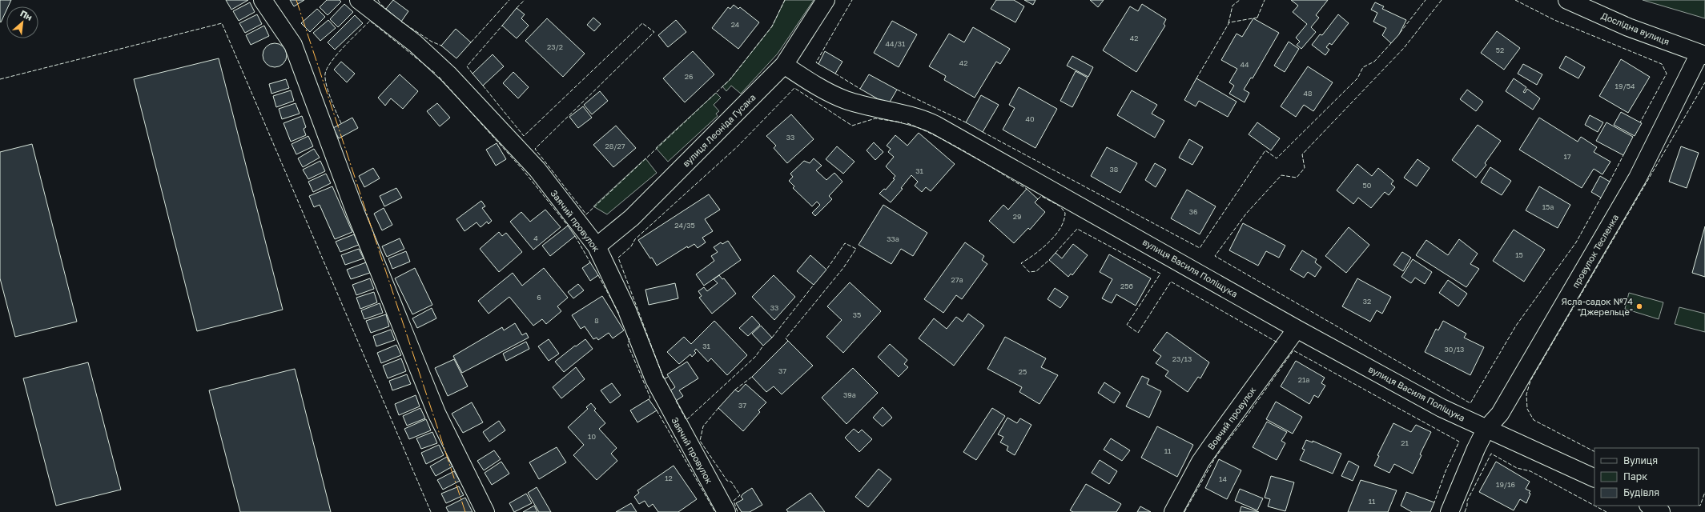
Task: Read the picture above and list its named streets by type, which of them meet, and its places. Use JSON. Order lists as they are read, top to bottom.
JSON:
{
  "streets": {
    "street": [
      "Дослідна вулиця",
      "вулиця Леоніда Гусака",
      "Заячий провулок",
      "провулок Тесленка",
      "вулиця Василя Поліщука",
      "Вовчий провулок"
    ]
  },
  "crossings": [
    ["Дослідна вулиця", "провулок Тесленка"],
    ["вулиця Леоніда Гусака", "Заячий провулок"],
    ["вулиця Леоніда Гусака", "вулиця Василя Поліщука"],
    ["провулок Тесленка", "вулиця Василя Поліщука"],
    ["вулиця Василя Поліщука", "Вовчий провулок"]
  ],
  "places": ["Ясла-садок №74 \"Джерельце\""],
  "house_numbers": [
    "24",
    "42",
    "44/31",
    "23/2",
    "52",
    "42",
    "44",
    "26",
    "19/54",
    "48",
    "40",
    "33",
    "28/27",
    "17",
    "38",
    "31",
    "50",
    "15а",
    "36",
    "29",
    "24/35",
    "4",
    "33а",
    "15",
    "27а",
    "25б",
    "6",
    "32",
    "33",
    "35",
    "8",
    "31",
    "30/13",
    "23/13",
    "37",
    "25",
    "21а",
    "39а",
    "37",
    "10",
    "21",
    "11",
    "12",
    "14",
    "19/16",
    "11"
  ],
  "legend": ["Вулиця", "Парк", "Будівля"],
  "north": "top right"
}
